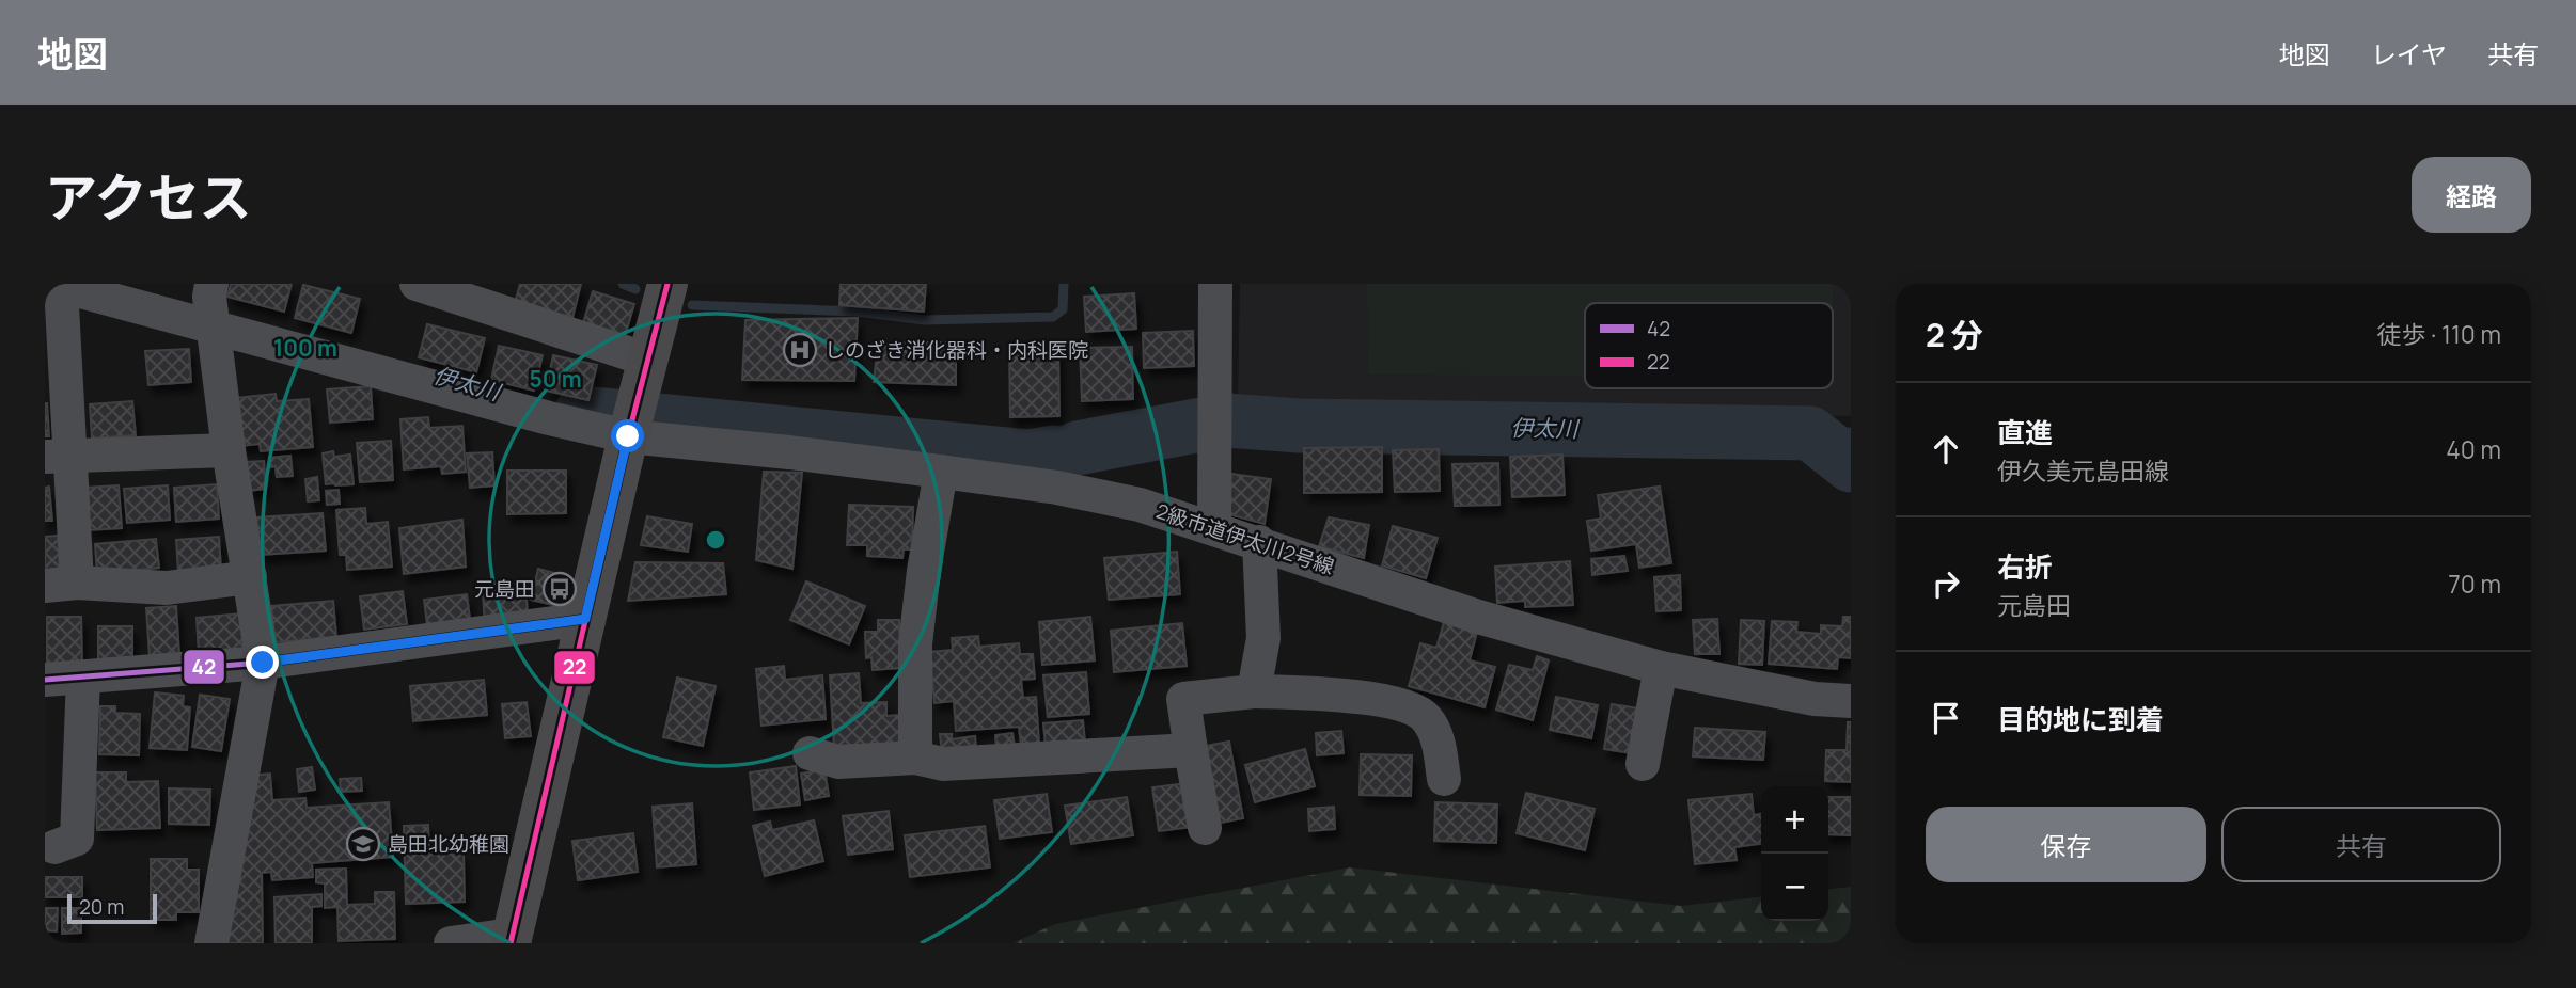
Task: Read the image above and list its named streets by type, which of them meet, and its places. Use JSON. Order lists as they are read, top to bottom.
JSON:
{
  "streets": {
    "street": ["2級市道伊太川2号線"]
  },
  "water": ["伊太川"],
  "places": {
    "hospital": ["しのざき消化器科・内科医院"],
    "bus stop": ["元島田"],
    "school or university": ["島田北幼稚園"]
  },
  "lines": ["transit line 22", "transit line 42"],
  "legend": ["42", "22"],
  "scale_bar": "20 m",
  "page": {
    "header": "地図",
    "nav": ["地図", "レイヤ", "共有"],
    "title": "アクセス",
    "buttons": [
      "経路",
      ["保存", "共有"]
    ],
    "heading": ["2 分", "徒歩 · 110 m"],
    "list": [
      ["直進", "伊久美元島田線", "40 m"],
      ["右折", "元島田", "70 m"],
      "目的地に到着"
    ],
    "map_buttons": ["+", "−"],
    "scale": "20 m"
  },
  "rings": ["100 m", "50 m"]
}
